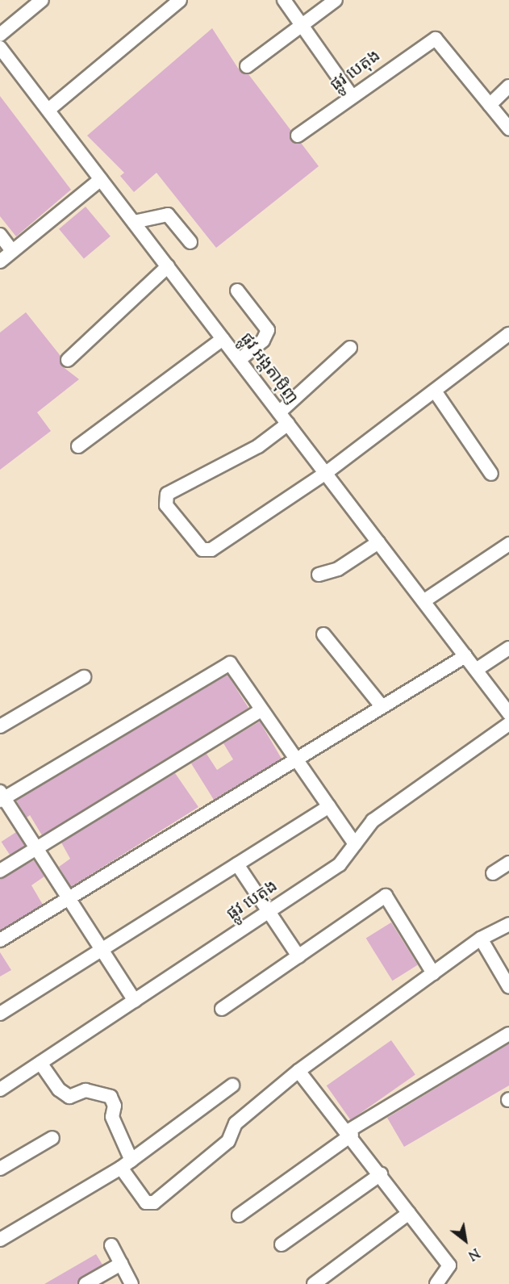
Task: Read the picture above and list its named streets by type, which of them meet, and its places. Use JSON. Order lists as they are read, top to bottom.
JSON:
{
  "streets": {
    "street": ["ផ្លូវ បេតុង", "ផ្លូវ អង្តតាម៉ិញ"]
  },
  "north": "bottom right"
}
